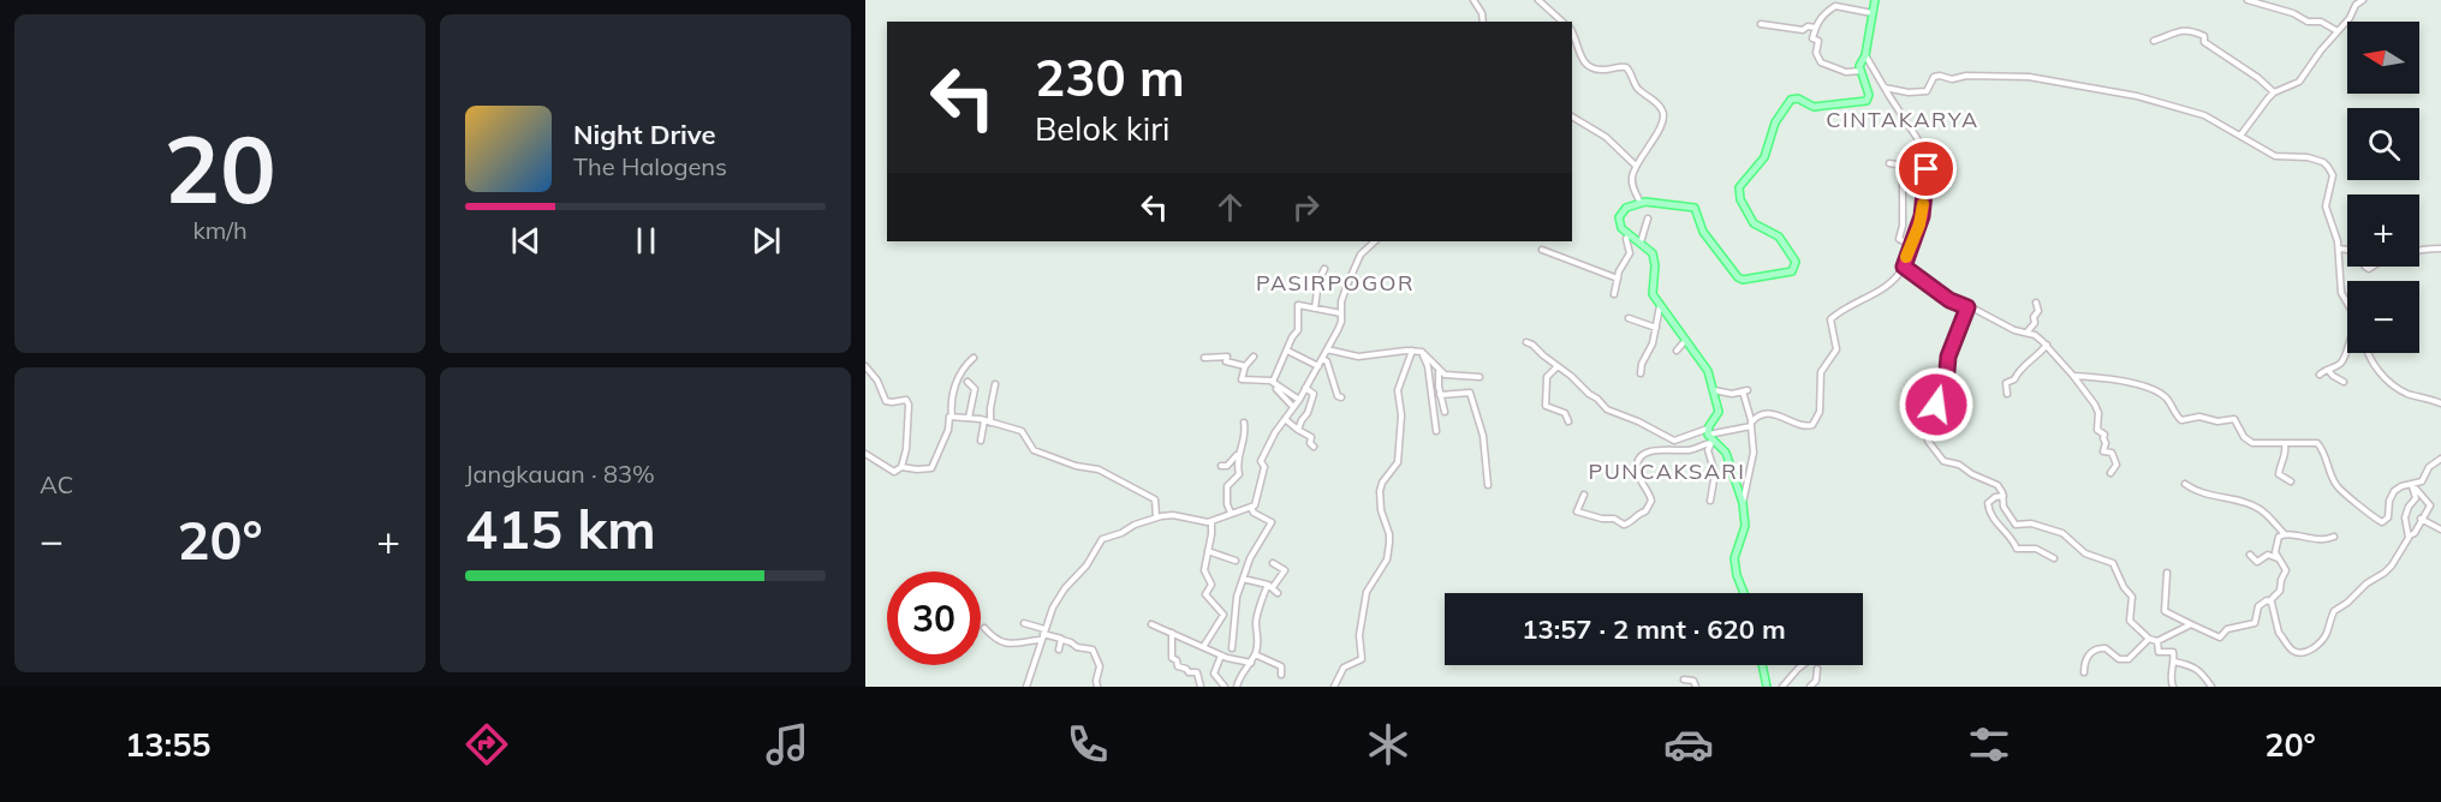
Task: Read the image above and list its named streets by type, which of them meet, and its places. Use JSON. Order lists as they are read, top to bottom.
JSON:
{
  "districts": ["CINTAKARYA", "PASIRPOGOR", "PUNCAKSARI"],
  "north": "left",
  "page": {
    "tile": [
      ["20", "km/h"],
      "AC",
      ["Jangkauan · 83%", "415 km"]
    ],
    "map_buttons": ["+", "−"],
    "turn": ["230 m", "Belok kiri"],
    "song": ["Night Drive", "The Halogens"],
    "heat": ["−", "20°", "+"],
    "limit": "30",
    "trip": "13:57 · 2 mnt · 620 m",
    "tabs": ["13:55", "20°"]
  }
}
